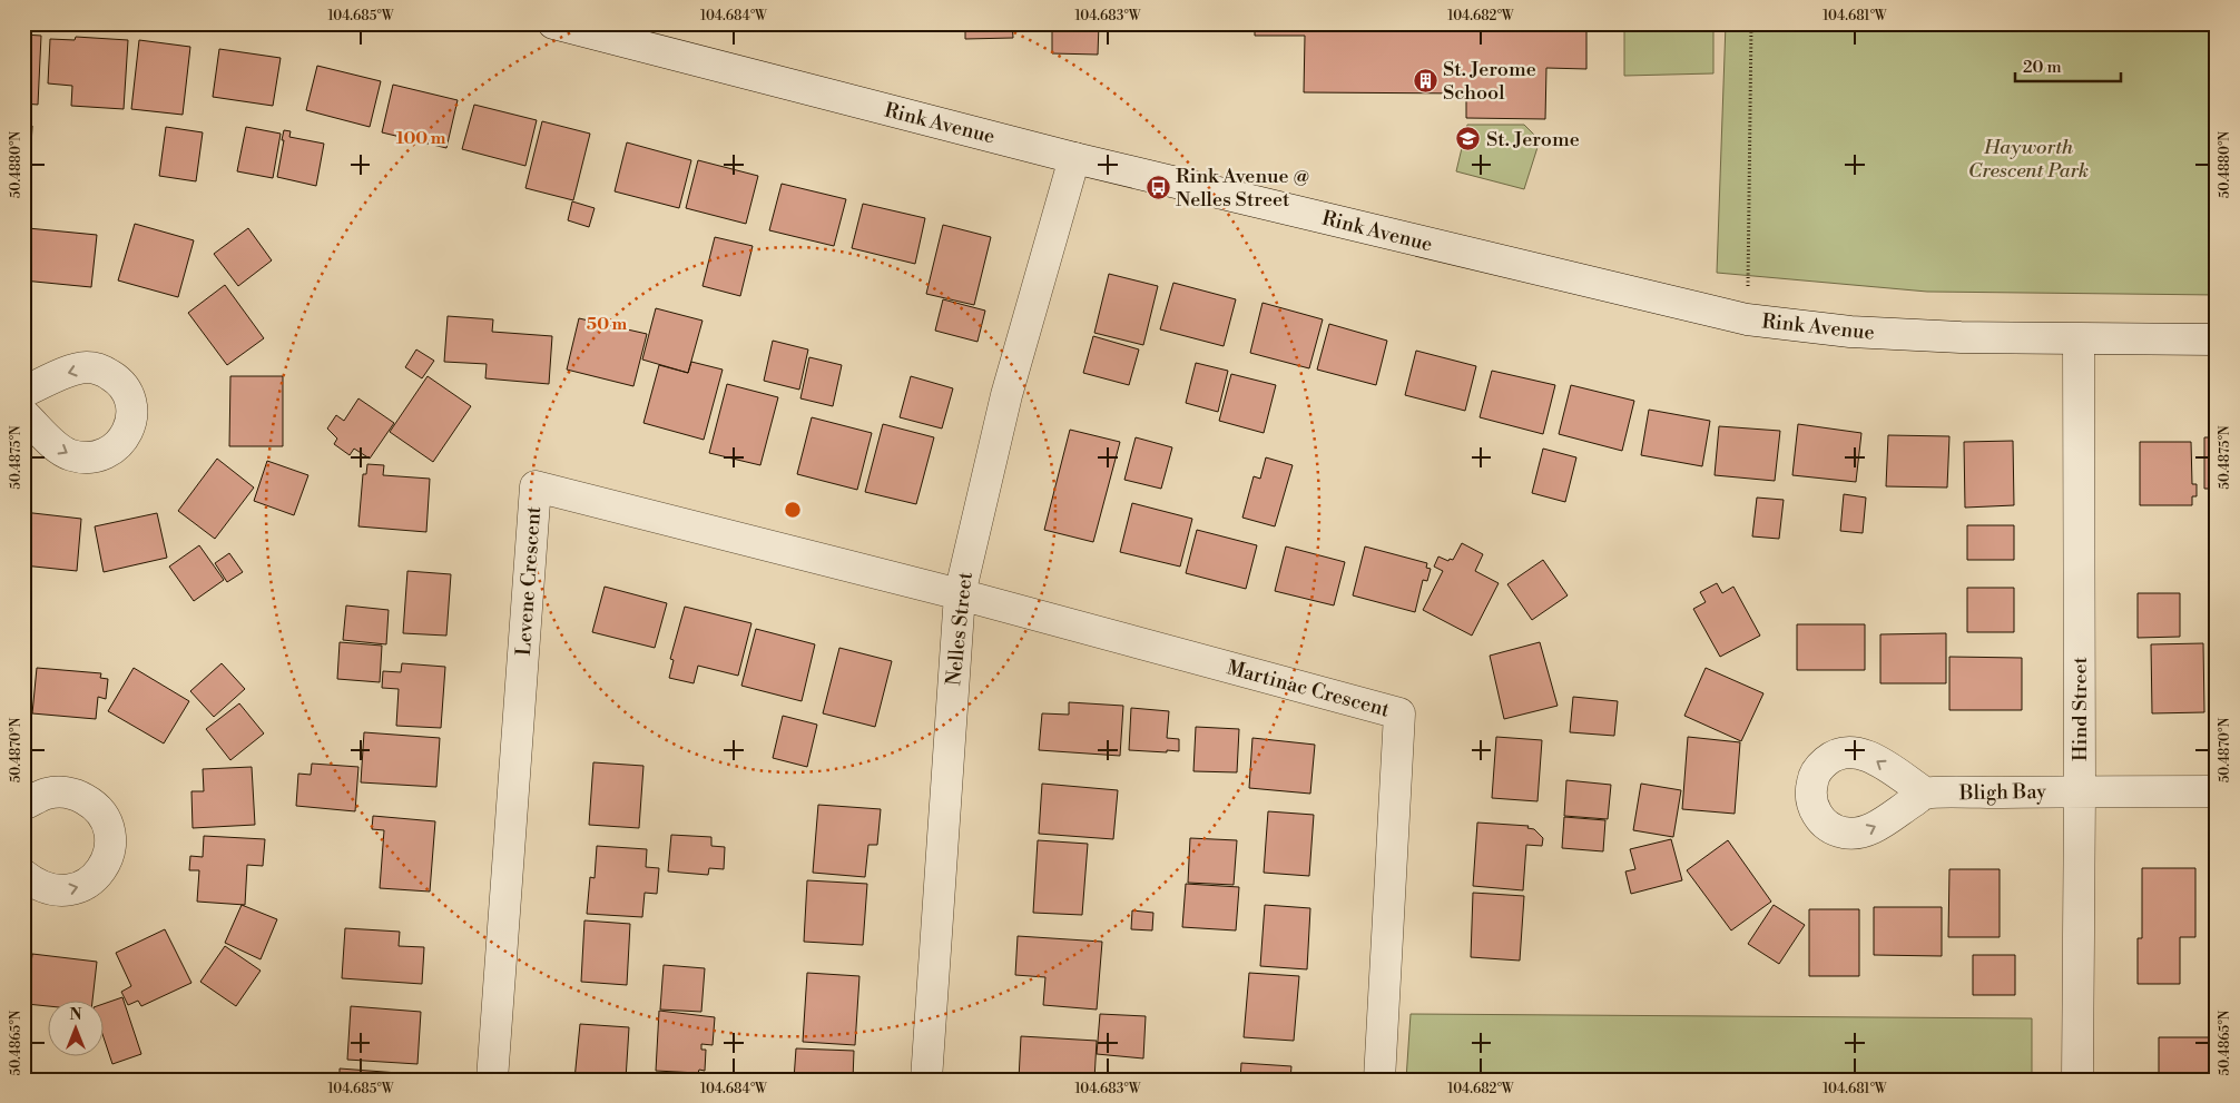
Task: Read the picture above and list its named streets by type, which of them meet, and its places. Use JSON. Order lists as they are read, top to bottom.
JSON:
{
  "streets": {
    "street": [
      "Rink Avenue",
      "Levene Crescent",
      "Nelles Street",
      "Martinac Crescent",
      "Hind Street",
      "Bligh Bay"
    ]
  },
  "crossings": [
    ["Rink Avenue", "Nelles Street"],
    ["Rink Avenue", "Hind Street"],
    ["Levene Crescent", "Nelles Street"],
    ["Levene Crescent", "Martinac Crescent"],
    ["Nelles Street", "Martinac Crescent"],
    ["Hind Street", "Bligh Bay"]
  ],
  "parks": ["Hayworth Crescent Park"],
  "places": {
    "building": ["St. Jerome School"],
    "school or university": ["St. Jerome"],
    "bus stop": ["Rink Avenue @ Nelles Street"]
  },
  "scale_bar": "20 m",
  "north": "top",
  "coordinates": [
    "104.685°W",
    "104.684°W",
    "104.683°W",
    "104.682°W",
    "104.681°W",
    "50.4880°N",
    "50.4875°N",
    "50.4870°N",
    "50.4865°N"
  ],
  "rings": ["100 m", "50 m"]
}
